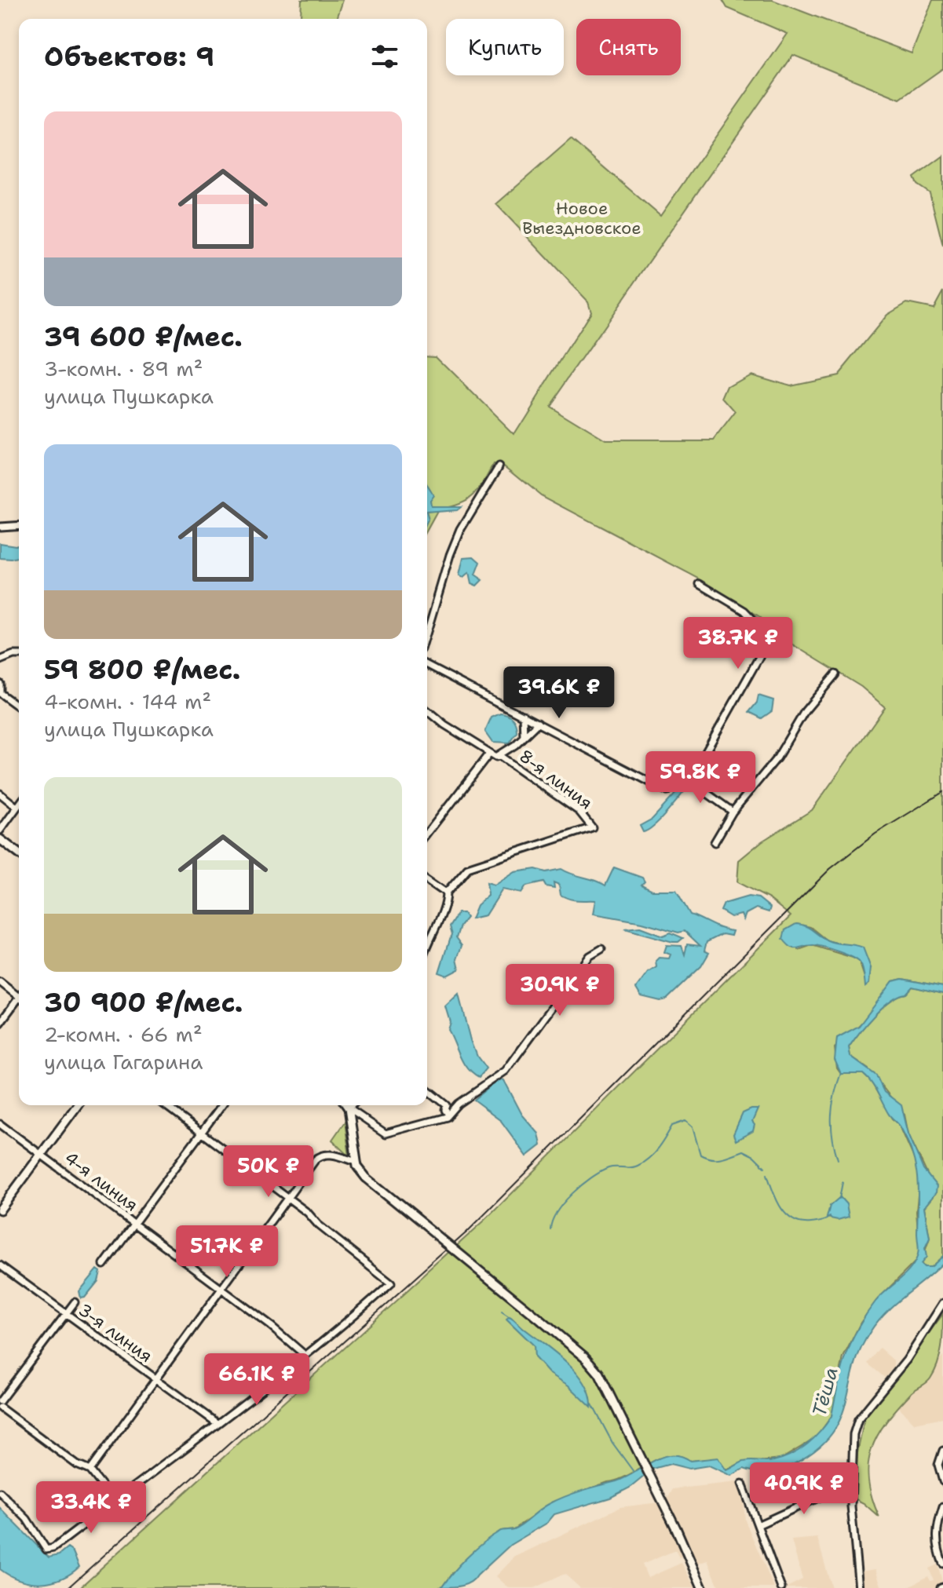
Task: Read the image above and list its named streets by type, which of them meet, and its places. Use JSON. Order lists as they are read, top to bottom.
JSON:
{
  "streets": {
    "street": ["8-я линия", "4-я линия", "3-я линия"]
  },
  "water": ["Тёша"],
  "parks": ["Новое Выездновское"],
  "page": {
    "chip": ["Купить", "Снять"],
    "heading": "Объектов: 9",
    "list": [
      {
        "name": "39 600 ₽/мес.",
        "note": "3-комн. · 89 m² · улица Пушкарка"
      },
      {
        "name": "59 800 ₽/мес.",
        "note": "4-комн. · 144 m² · улица Пушкарка"
      },
      {
        "name": "30 900 ₽/мес.",
        "note": "2-комн. · 66 m² · улица Гагарина"
      }
    ],
    "price": [
      "38.7K ₽",
      "39.6K ₽",
      "59.8K ₽",
      "30.9K ₽",
      "50K ₽",
      "51.7K ₽",
      "66.1K ₽",
      "40.9K ₽",
      "33.4K ₽"
    ]
  }
}
